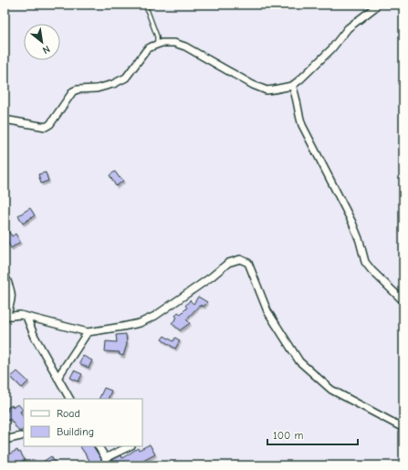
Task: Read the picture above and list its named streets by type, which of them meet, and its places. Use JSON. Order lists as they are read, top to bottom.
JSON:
{
  "legend": ["Road", "Building"],
  "scale_bar": "100 m",
  "north": "bottom right"
}
